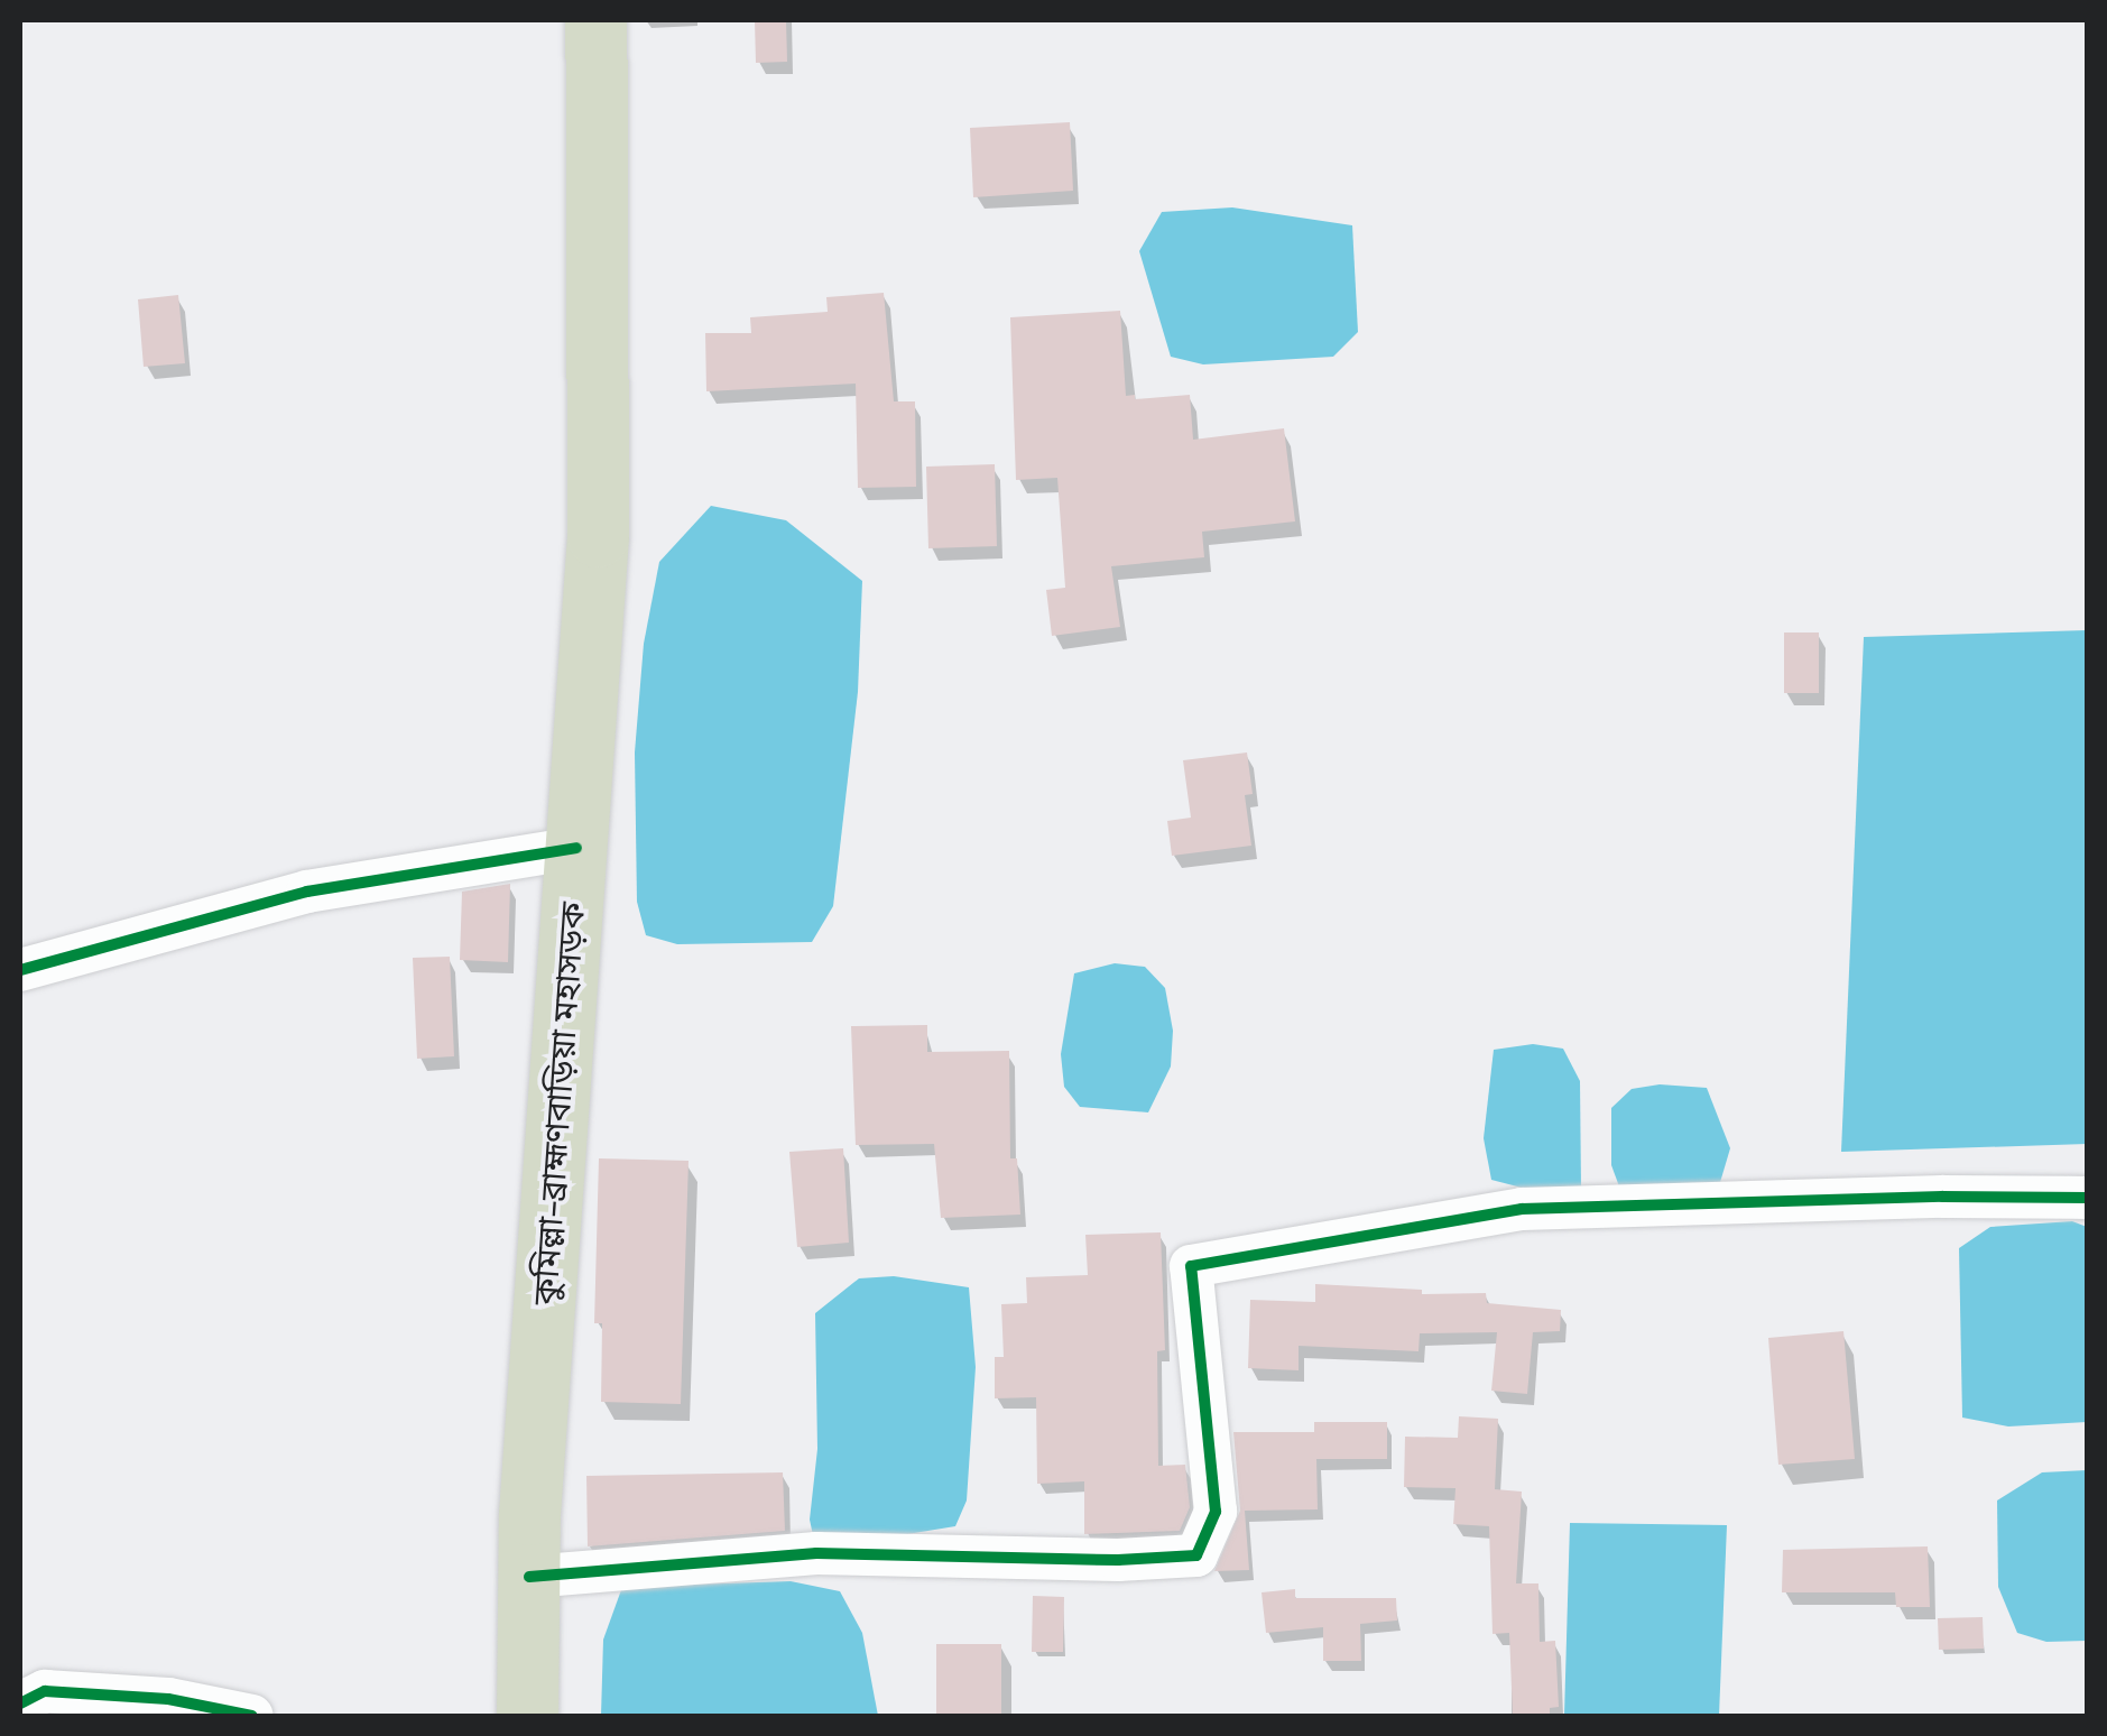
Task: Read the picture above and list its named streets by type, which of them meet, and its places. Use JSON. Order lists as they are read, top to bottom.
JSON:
{
  "streets": {
    "highway": ["কুমিল্লা–ব্রাহ্মণবাড়িয়া মহাসড়ক"]
  }
}
